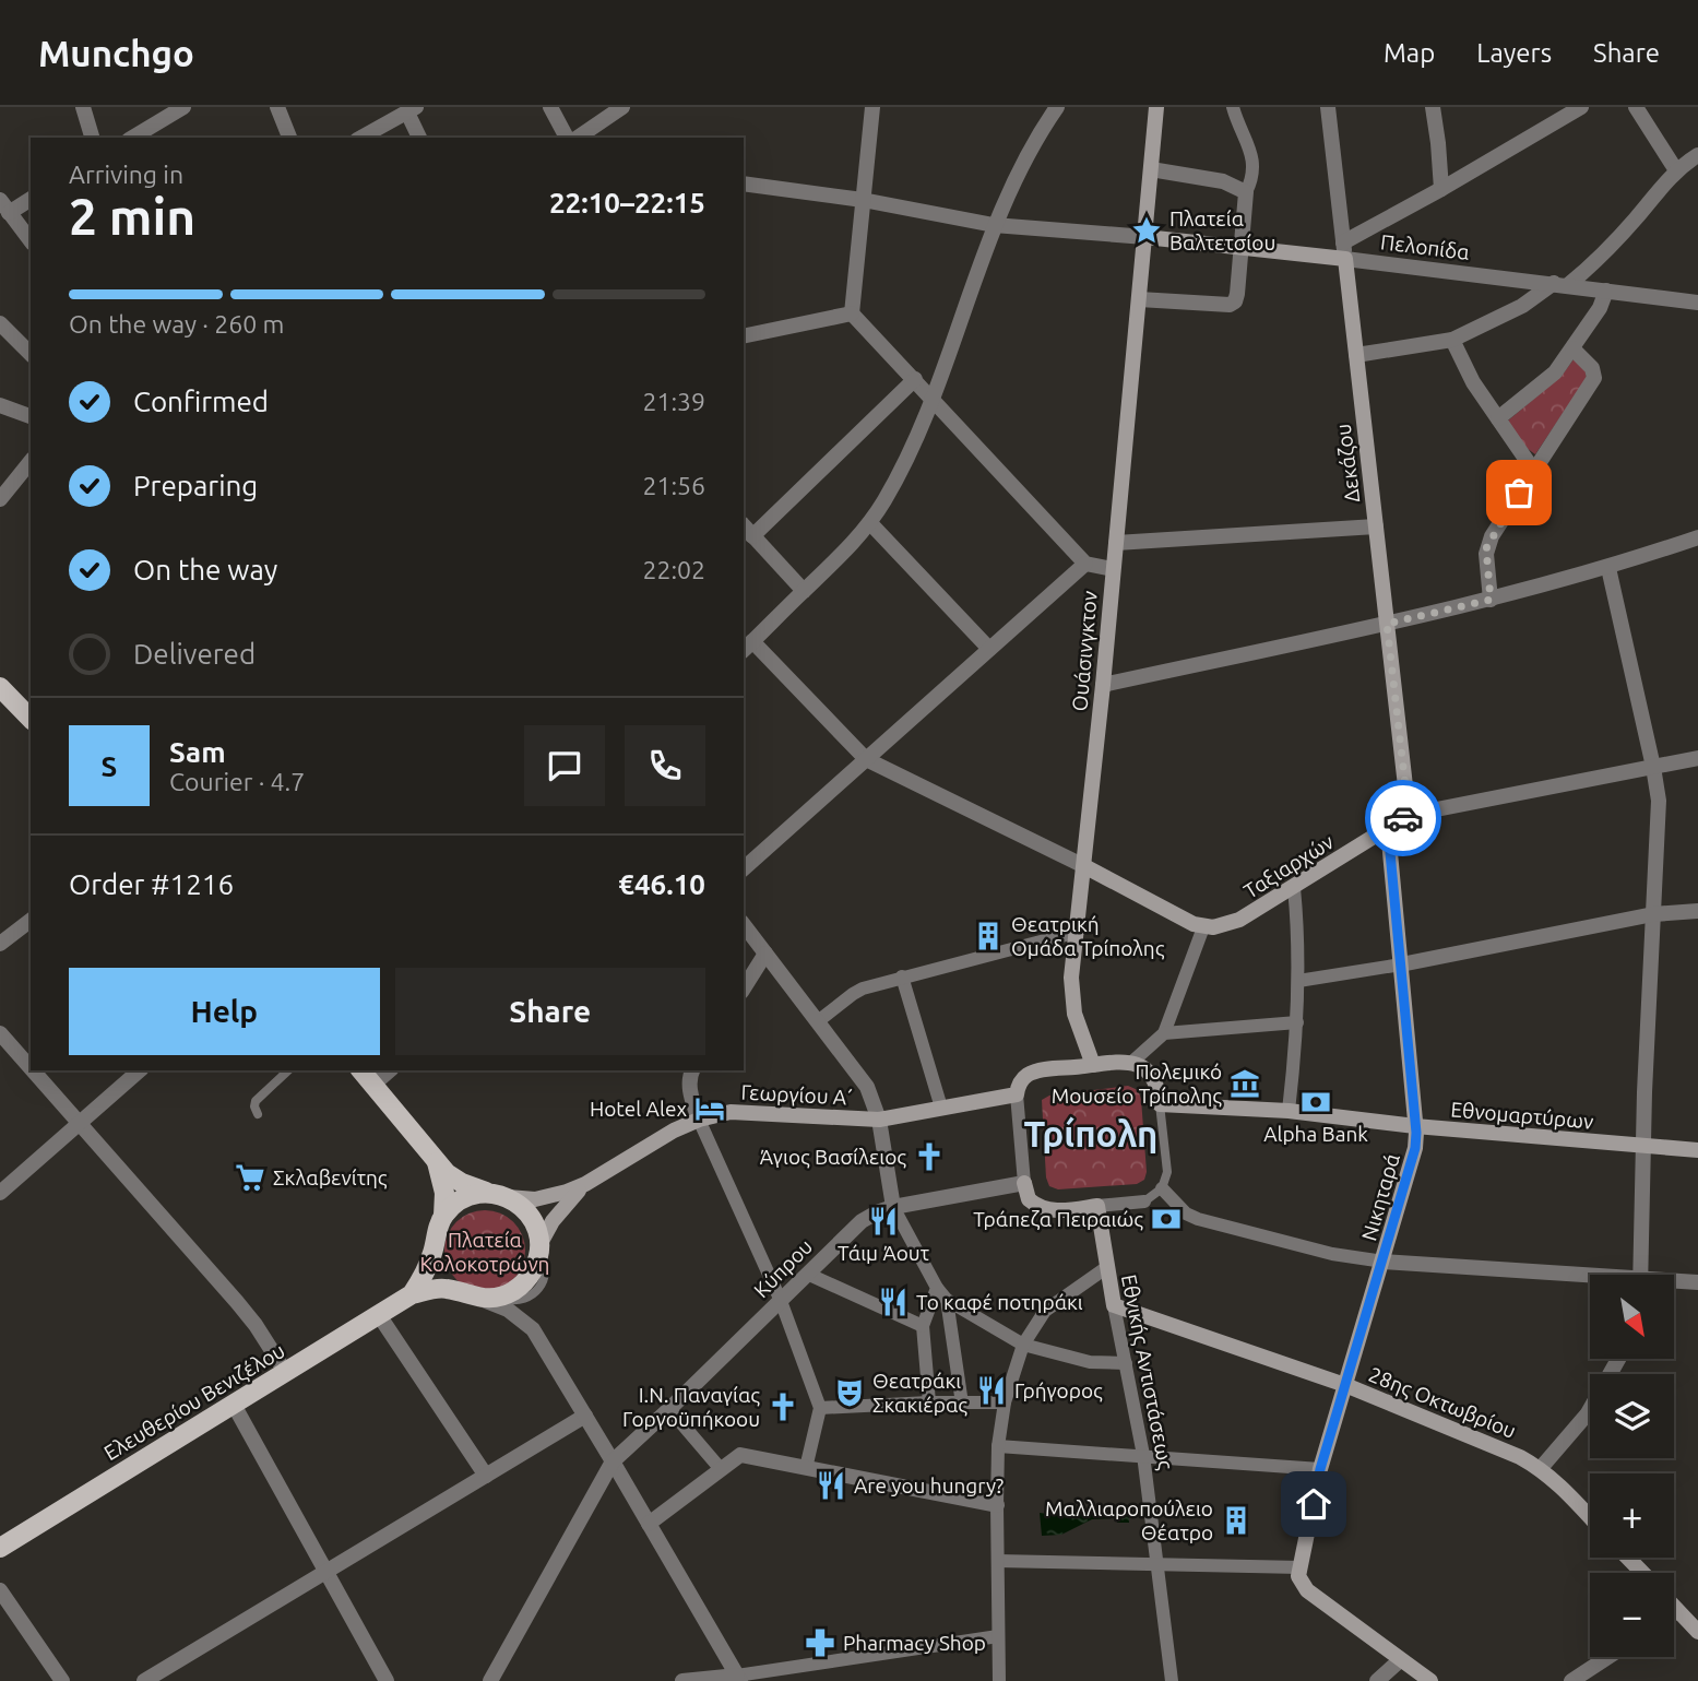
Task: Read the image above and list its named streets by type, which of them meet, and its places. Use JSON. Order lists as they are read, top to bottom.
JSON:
{
  "streets": {
    "main road": [
      "Πελοπίδα",
      "Δεκάζου",
      "Ουάσινγκτον",
      "Ταξιαρχών",
      "Γεωργίου Α΄",
      "Εθνομαρτύρων",
      "Νικηταρά",
      "Εθνικής Αντιστάσεως",
      "Ελευθερίου Βενιζέλου",
      "28ης Οκτωβρίου"
    ],
    "street": ["Κύπρου"]
  },
  "crossings": [
    ["Πελοπίδα", "Δεκάζου"],
    ["Πελοπίδα", "Ουάσινγκτον"],
    ["Δεκάζου", "Ταξιαρχών"],
    ["Ουάσινγκτον", "Γεωργίου Α΄"],
    ["Ουάσινγκτον", "Εθνομαρτύρων"],
    ["Ουάσινγκτον", "Κύπρου"],
    ["Ουάσινγκτον", "Εθνικής Αντιστάσεως"],
    ["Ταξιαρχών", "Νικηταρά"],
    ["Γεωργίου Α΄", "Εθνομαρτύρων"],
    ["Γεωργίου Α΄", "Κύπρου"],
    ["Γεωργίου Α΄", "Εθνικής Αντιστάσεως"],
    ["Εθνομαρτύρων", "Νικηταρά"],
    ["Εθνομαρτύρων", "Κύπρου"],
    ["Εθνομαρτύρων", "Εθνικής Αντιστάσεως"],
    ["Νικηταρά", "28ης Οκτωβρίου"],
    ["Κύπρου", "Εθνικής Αντιστάσεως"],
    ["Εθνικής Αντιστάσεως", "28ης Οκτωβρίου"]
  ],
  "districts": ["Τρίπολη"],
  "parks": ["Πλατεία Κολοκοτρώνη"],
  "places": {
    "place": ["Πλατεία Βαλτετσίου"],
    "building": ["Θεατρική Ομάδα Τρίπολης", "Μαλλιαροπούλειο Θέατρο"],
    "museum": ["Πολεμικό Μουσείο Τρίπολης"],
    "bank": ["Alpha Bank", "Τράπεζα Πειραιώς"],
    "hotel": ["Hotel Alex"],
    "church": ["Άγιος Βασίλειος", "Ι.Ν. Παναγίας Γοργοϋπήκοου"],
    "supermarket": ["Σκλαβενίτης"],
    "restaurant": [
      "Τάιμ Άουτ",
      "Το καφέ ποτηράκι",
      "Γρήγορος",
      "Are you hungry?"
    ],
    "theatre": ["Θεατράκι Σκακιέρας"],
    "pharmacy": ["Pharmacy Shop"]
  },
  "north": "bottom right",
  "page": {
    "header": "Munchgo",
    "nav": ["Map", "Layers", "Share"],
    "heading": ["2 min", "Arriving in", "22:10–22:15"],
    "panel": [
      "Sam",
      "Courier · 4.7",
      "Order #1216",
      "€46.10"
    ],
    "bar": "On the way · 260 m",
    "list": [
      ["Confirmed", "21:39"],
      ["Preparing", "21:56"],
      ["On the way", "22:02"],
      "Delivered"
    ],
    "round": "S",
    "buttons": ["Help", "Share"],
    "map_buttons": ["+", "−"]
  }
}
